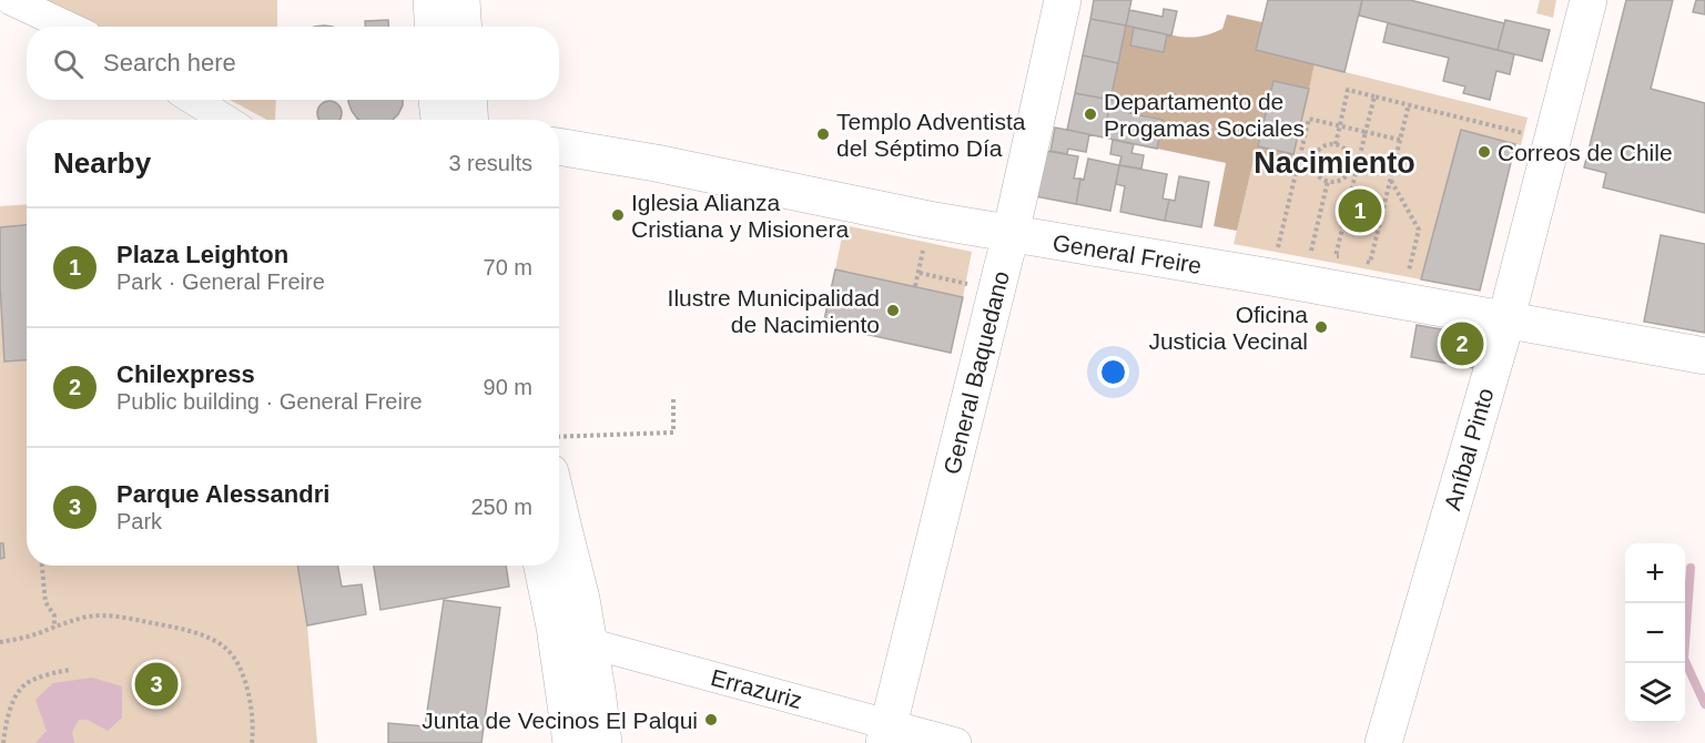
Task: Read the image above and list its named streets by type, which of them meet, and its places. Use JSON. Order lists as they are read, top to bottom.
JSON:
{
  "streets": {
    "main road": ["General Freire", "General Baquedano", "Aníbal Pinto"],
    "street": ["Errazuriz"]
  },
  "crossings": [
    ["General Freire", "General Baquedano"],
    ["General Freire", "Aníbal Pinto"],
    ["General Baquedano", "Errazuriz"]
  ],
  "districts": ["Nacimiento"],
  "places": [
    "Departamento de Progamas Sociales",
    "Templo Adventista del Séptimo Día",
    "Correos de Chile",
    "Iglesia Alianza Cristiana y Misionera",
    "Ilustre Municipalidad de Nacimiento",
    "Oficina Justicia Vecinal",
    "Junta de Vecinos El Palqui"
  ],
  "page": {
    "search": "Search here",
    "heading": ["Nearby", "3 results"],
    "pins": ["1", "2", "3"],
    "list": [
      {
        "mark": "1",
        "name": "Plaza Leighton",
        "note": "Park · General Freire",
        "value": "70 m"
      },
      {
        "mark": "2",
        "name": "Chilexpress",
        "note": "Public building · General Freire",
        "value": "90 m"
      },
      {
        "mark": "3",
        "name": "Parque Alessandri",
        "note": "Park",
        "value": "250 m"
      }
    ],
    "map_buttons": ["+", "−"]
  }
}
